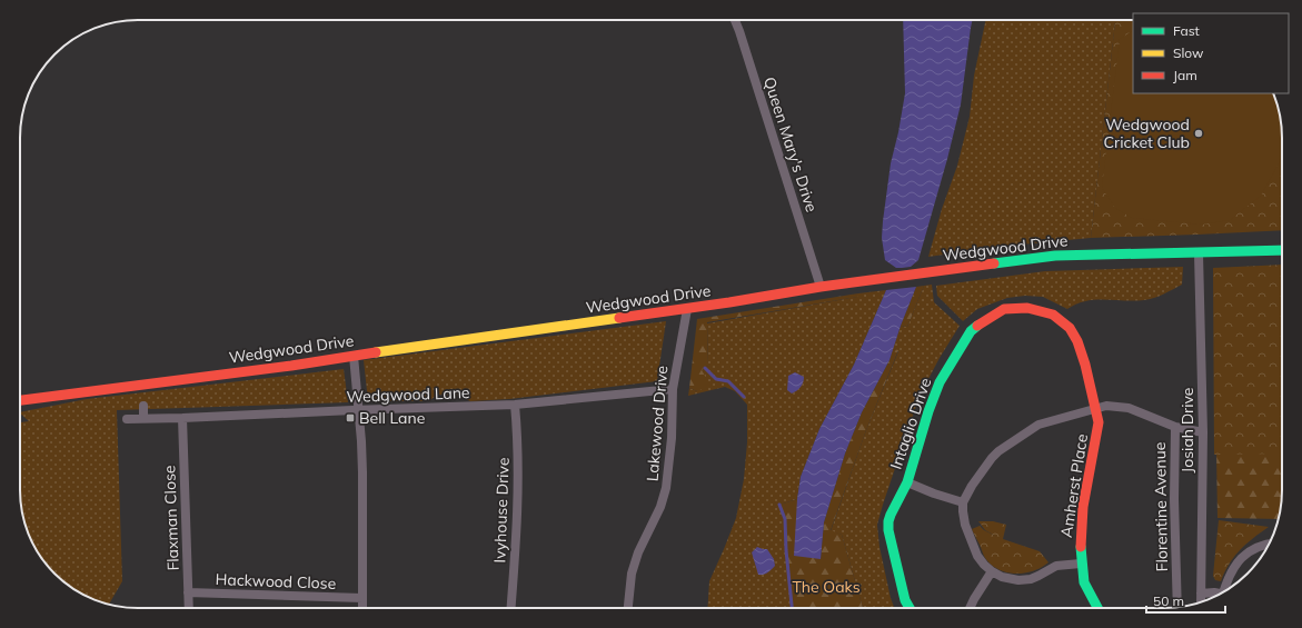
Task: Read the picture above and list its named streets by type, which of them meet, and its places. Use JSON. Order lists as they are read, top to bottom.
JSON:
{
  "streets": {
    "street": [
      "Queen Mary's Drive",
      "Wedgwood Drive",
      "Wedgwood Lane",
      "Lakewood Drive",
      "Intaglio Drive",
      "Josiah Drive",
      "Amherst Place",
      "Florentine Avenue",
      "Ivyhouse Drive",
      "Flaxman Close",
      "Hackwood Close"
    ]
  },
  "crossings": [
    ["Queen Mary's Drive", "Wedgwood Drive"],
    ["Wedgwood Drive", "Lakewood Drive"],
    ["Wedgwood Drive", "Josiah Drive"],
    ["Wedgwood Lane", "Lakewood Drive"],
    ["Wedgwood Lane", "Ivyhouse Drive"],
    ["Wedgwood Lane", "Flaxman Close"],
    ["Intaglio Drive", "Amherst Place"],
    ["Flaxman Close", "Hackwood Close"]
  ],
  "parks": ["The Oaks"],
  "places": {
    "other": ["Wedgwood Cricket Club"],
    "transit": ["Bell Lane"]
  },
  "legend": ["Fast", "Slow", "Jam"],
  "scale_bar": "50 m"
}
